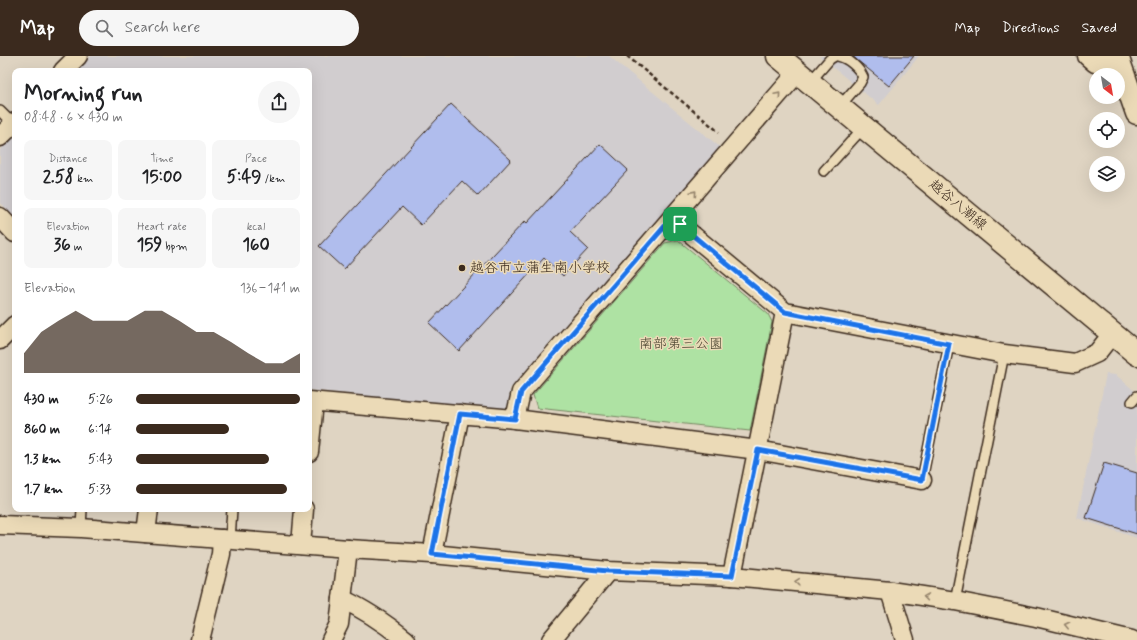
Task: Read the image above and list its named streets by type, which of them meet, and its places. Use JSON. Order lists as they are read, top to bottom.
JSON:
{
  "streets": {
    "main road": ["越谷八潮線"]
  },
  "parks": ["南部第三公園"],
  "places": ["越谷市立蒲生南小学校"],
  "north": "bottom right",
  "page": {
    "header": "Map",
    "search": "Search here",
    "nav": ["Map", "Directions", "Saved"],
    "heading": ["Morning run", "08:48 · 6 × 430 m"],
    "stats": [
      ["Distance", "2.58 km"],
      ["Time", "15:00"],
      ["Pace", "5:49 /km"],
      ["Elevation", "36 m"],
      ["Heart rate", "159 bpm"],
      ["kcal", "160"]
    ],
    "chart": ["Elevation", "136–141 m"],
    "list": [
      {
        "name": "430 m",
        "note": "5:26"
      },
      {
        "name": "860 m",
        "note": "6:14"
      },
      {
        "name": "1.3 km",
        "note": "5:43"
      },
      {
        "name": "1.7 km",
        "note": "5:33"
      }
    ]
  }
}
